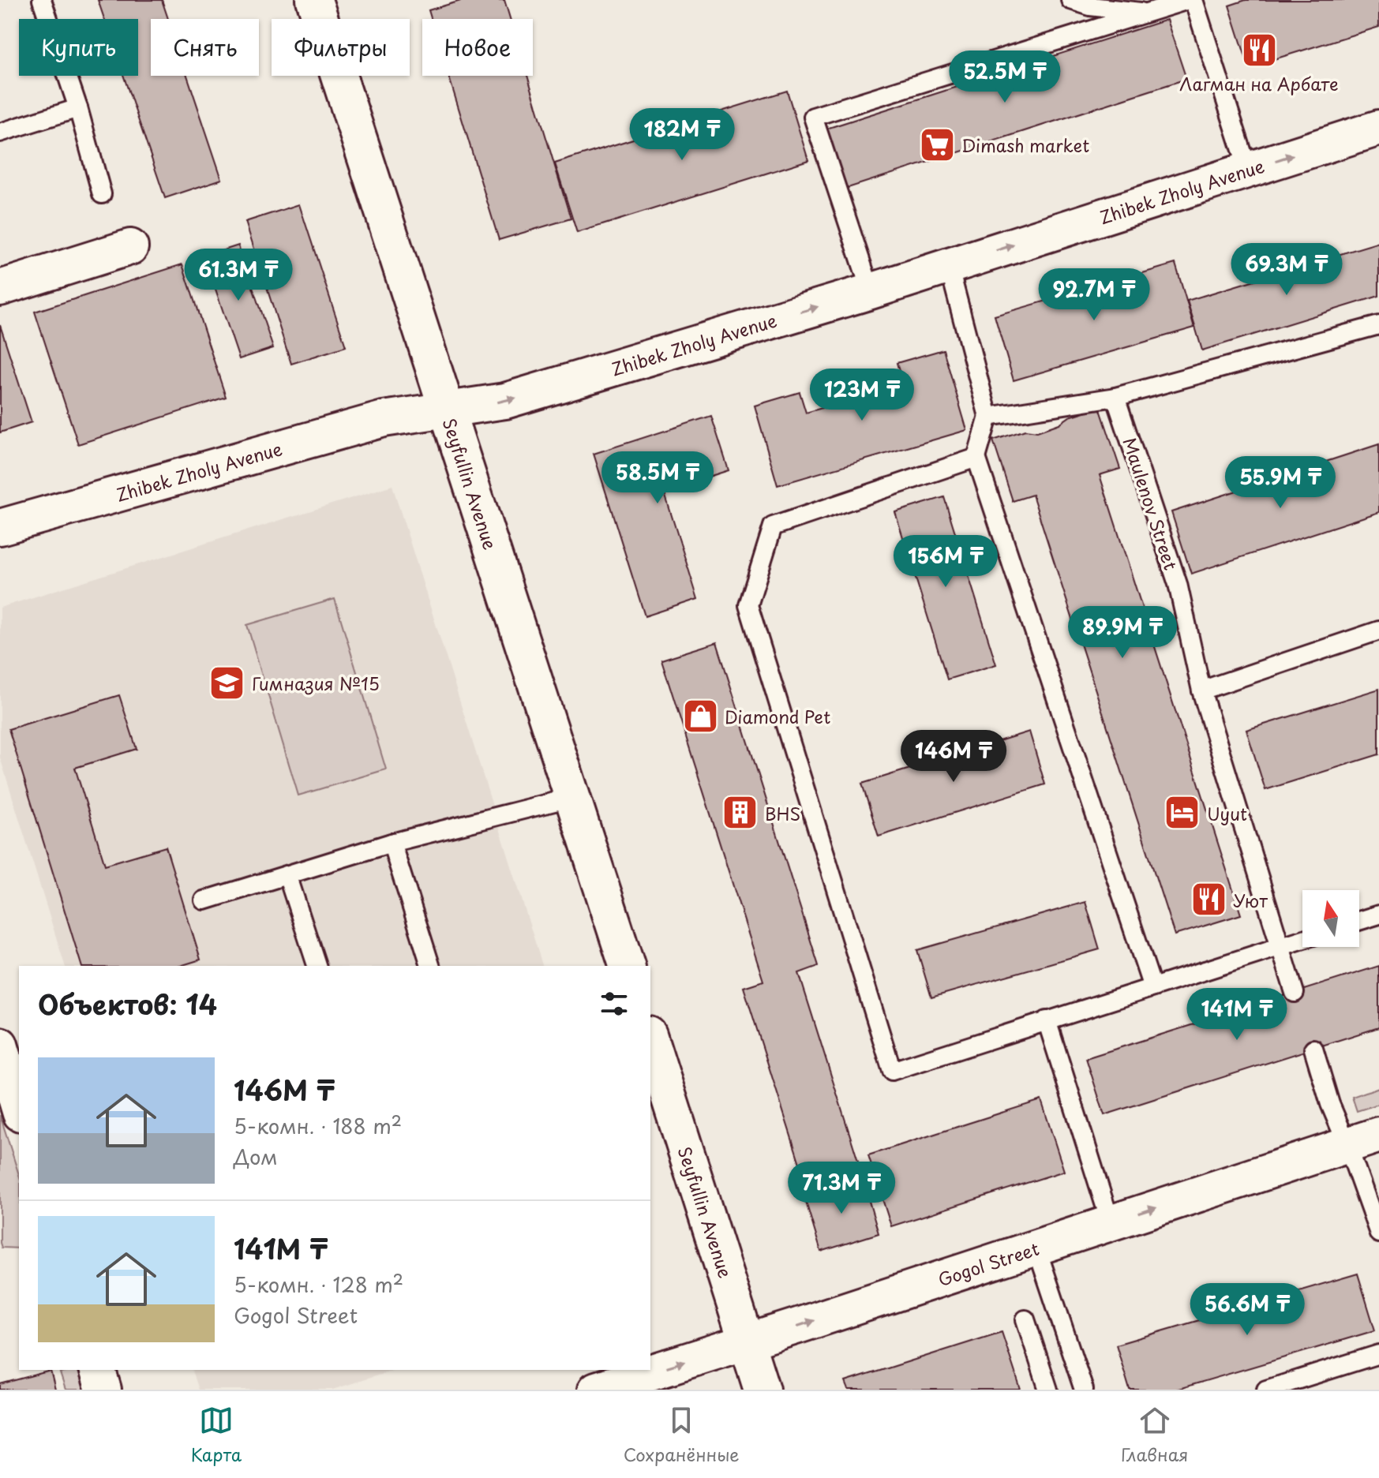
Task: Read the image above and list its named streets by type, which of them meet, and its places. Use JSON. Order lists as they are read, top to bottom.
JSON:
{
  "streets": {
    "main road": ["Zhibek Zholy Avenue", "Seyfullin Avenue", "Gogol Street"],
    "lane": ["Maulenov Street"]
  },
  "crossings": [
    ["Zhibek Zholy Avenue", "Seyfullin Avenue"],
    ["Seyfullin Avenue", "Gogol Street"]
  ],
  "one_way": ["Zhibek Zholy Avenue", "Gogol Street"],
  "places": {
    "restaurant": ["Лагман на Арбате", "Уют"],
    "supermarket": ["Dimash market"],
    "school or university": ["Гимназия №15"],
    "shop": ["Diamond Pet"],
    "building": ["BHS"],
    "hotel": ["Uyut"]
  },
  "north": "top",
  "page": {
    "chip": [
      "Купить",
      "Снять",
      "Фильтры",
      "Новое"
    ],
    "price": [
      "52.5M ₸",
      "182M ₸",
      "69.3M ₸",
      "61.3M ₸",
      "92.7M ₸",
      "123M ₸",
      "58.5M ₸",
      "55.9M ₸",
      "156M ₸",
      "89.9M ₸",
      "146M ₸",
      "141M ₸",
      "71.3M ₸",
      "56.6M ₸"
    ],
    "heading": "Объектов: 14",
    "list": [
      {
        "name": "146M ₸",
        "note": "5-комн. · 188 m² · Дом"
      },
      {
        "name": "141M ₸",
        "note": "5-комн. · 128 m² · Gogol Street"
      }
    ],
    "tabs": ["Карта", "Сохранённые", "Главная"]
  }
}
